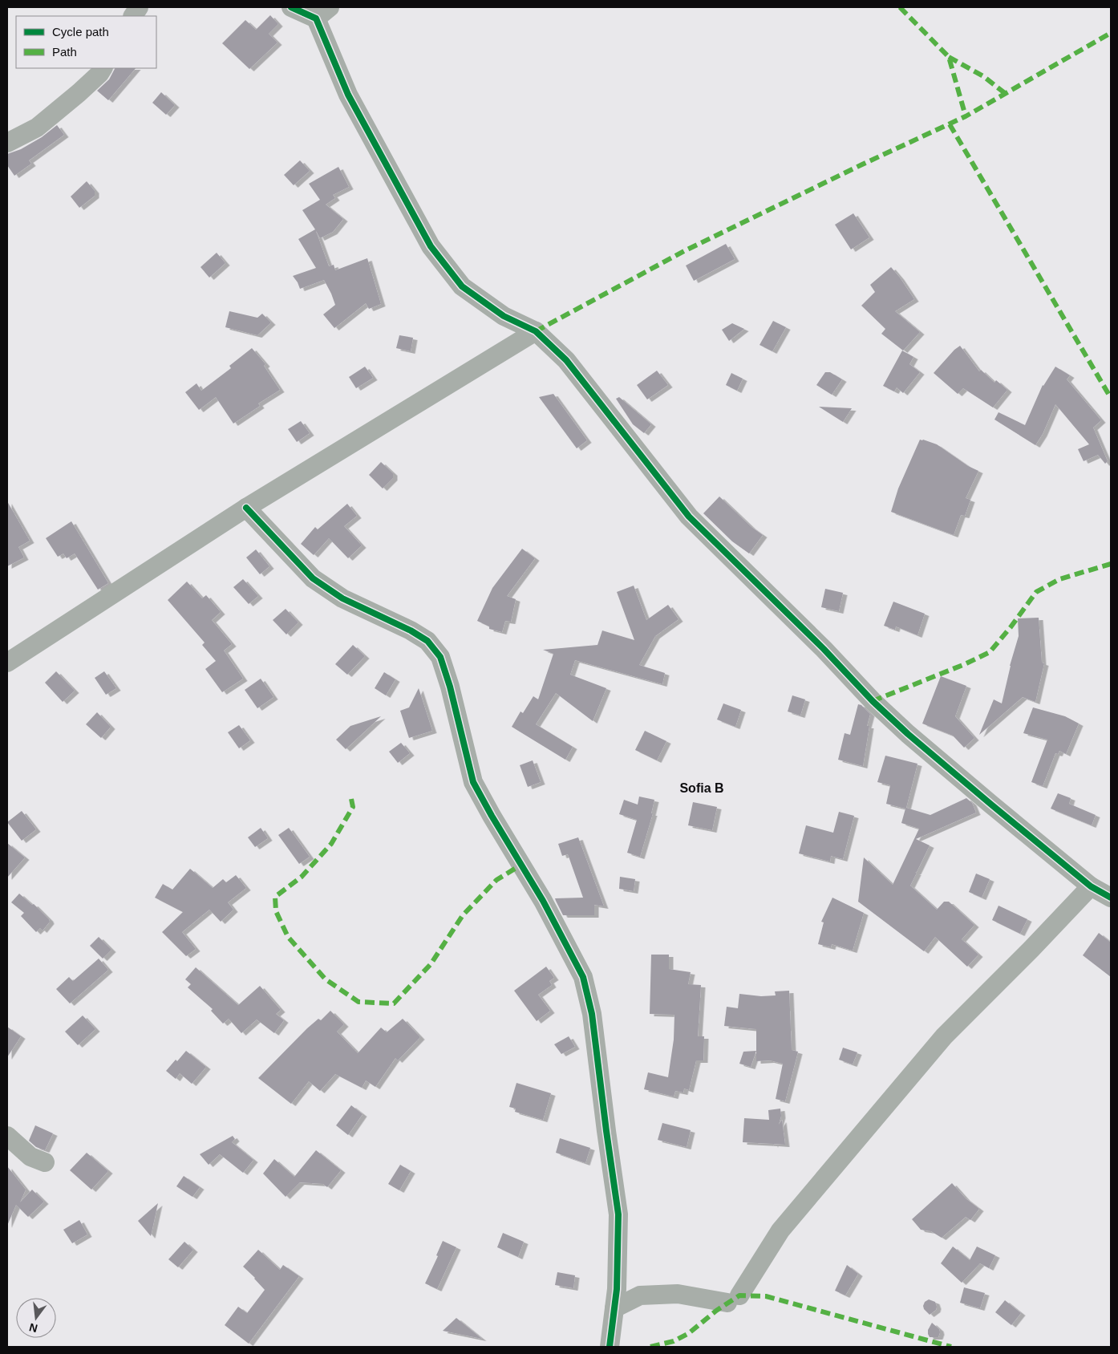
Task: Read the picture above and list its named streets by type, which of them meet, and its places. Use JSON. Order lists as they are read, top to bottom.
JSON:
{
  "districts": ["Sofia B"],
  "legend": ["Cycle path", "Path"],
  "north": "bottom"
}
